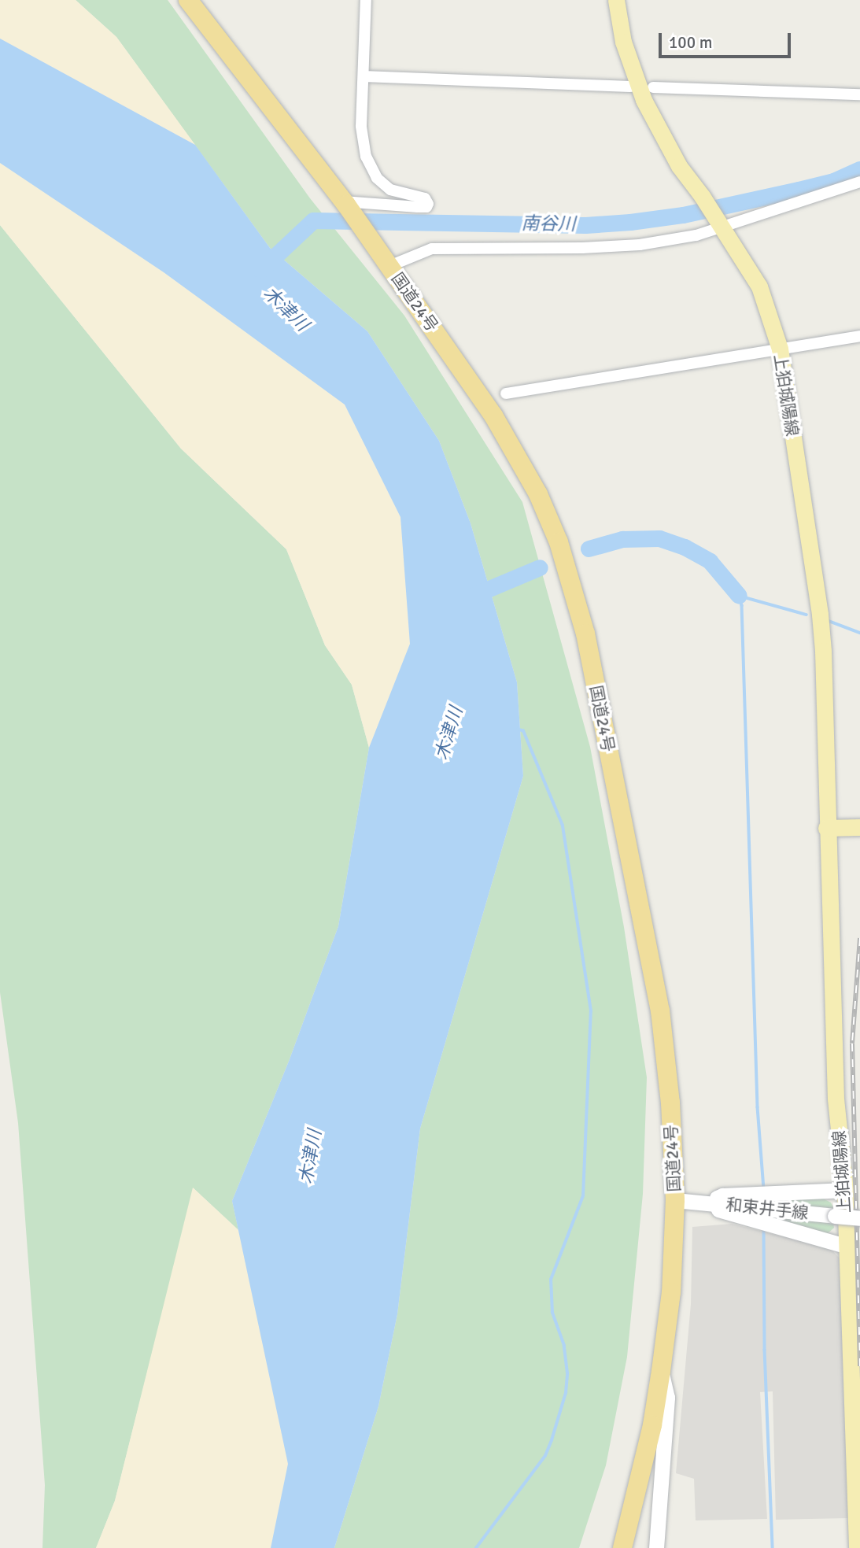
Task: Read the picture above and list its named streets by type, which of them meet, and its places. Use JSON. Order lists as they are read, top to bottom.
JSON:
{
  "streets": {
    "highway": ["国道24号"],
    "main road": ["上狛城陽線", "和束井手線"]
  },
  "crossings": [
    ["国道24号", "和束井手線"]
  ],
  "water": ["南谷川", "木津川"],
  "scale_bar": "100 m"
}
